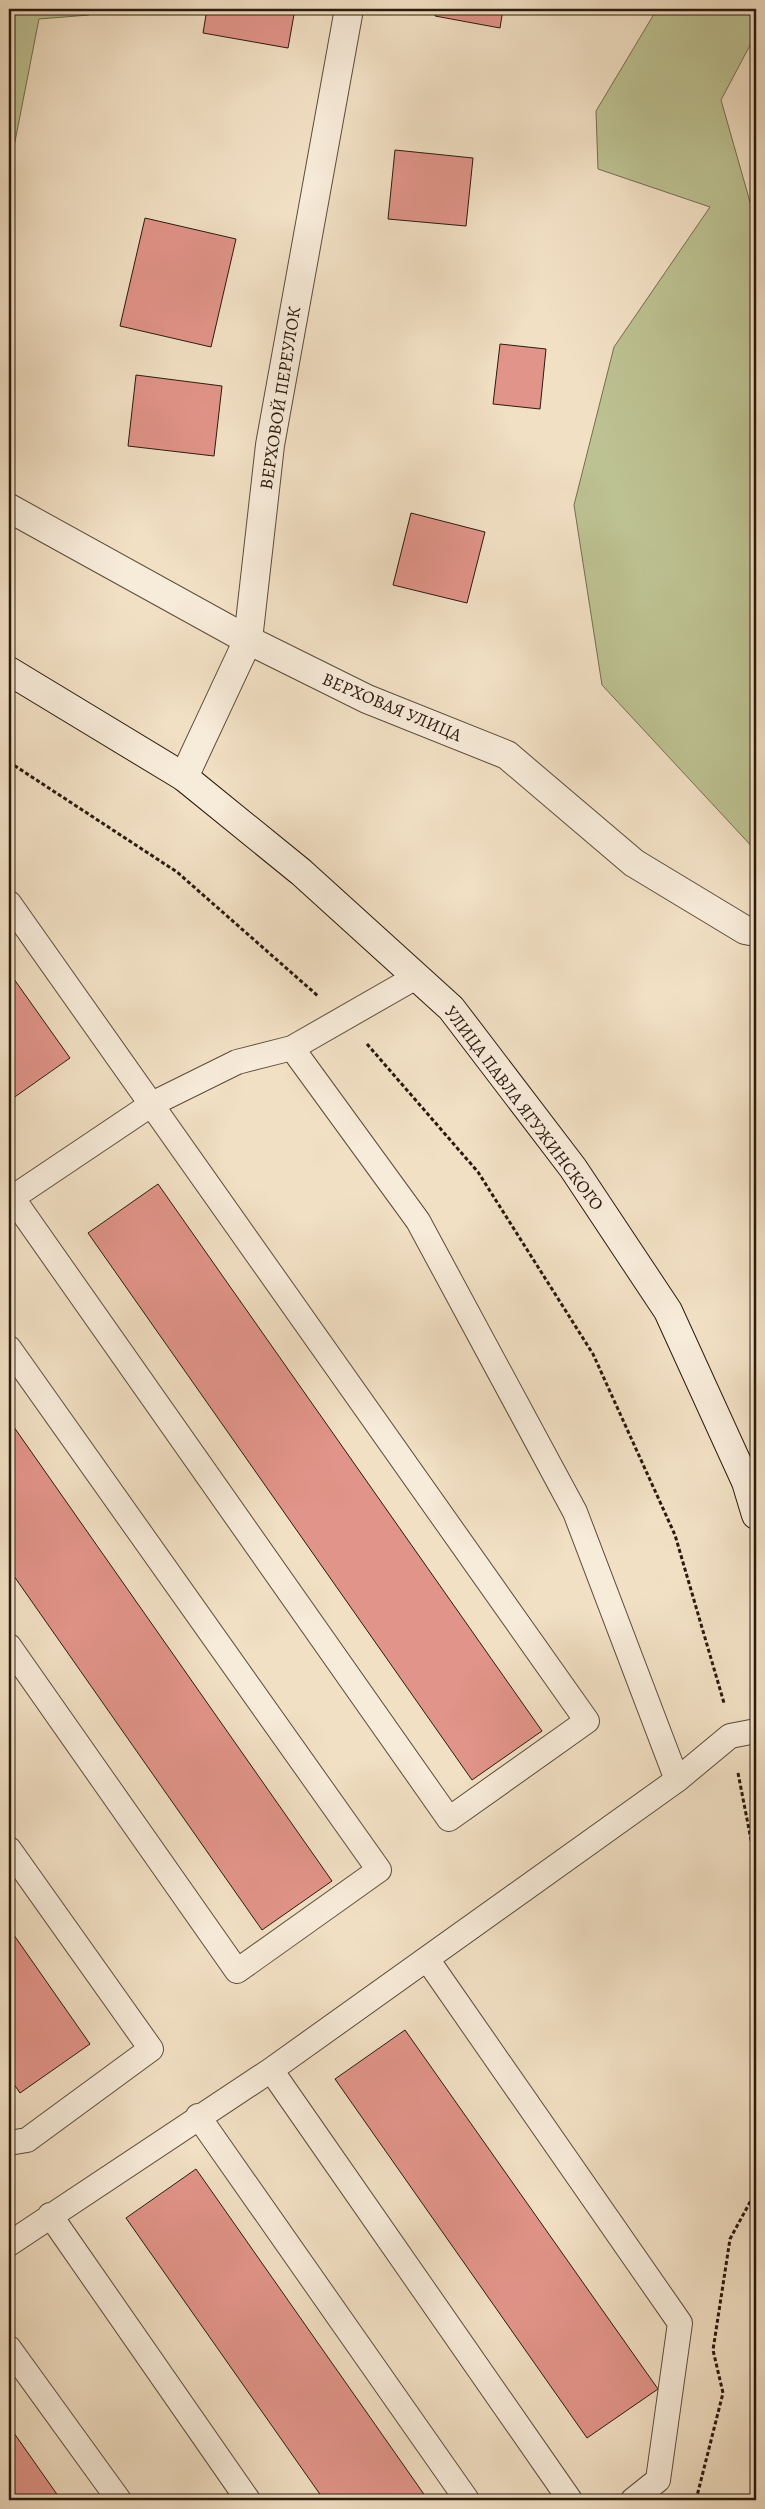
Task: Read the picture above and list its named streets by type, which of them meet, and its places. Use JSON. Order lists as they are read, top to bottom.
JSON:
{
  "streets": {
    "street": ["ВЕРХОВОЙ ПЕРЕУЛОК", "ВЕРХОВАЯ УЛИЦА", "УЛИЦА ПАВЛА ЯГУЖИНСКОГО"]
  },
  "crossings": [
    ["ВЕРХОВОЙ ПЕРЕУЛОК", "ВЕРХОВАЯ УЛИЦА"],
    ["ВЕРХОВОЙ ПЕРЕУЛОК", "УЛИЦА ПАВЛА ЯГУЖИНСКОГО"]
  ]
}
